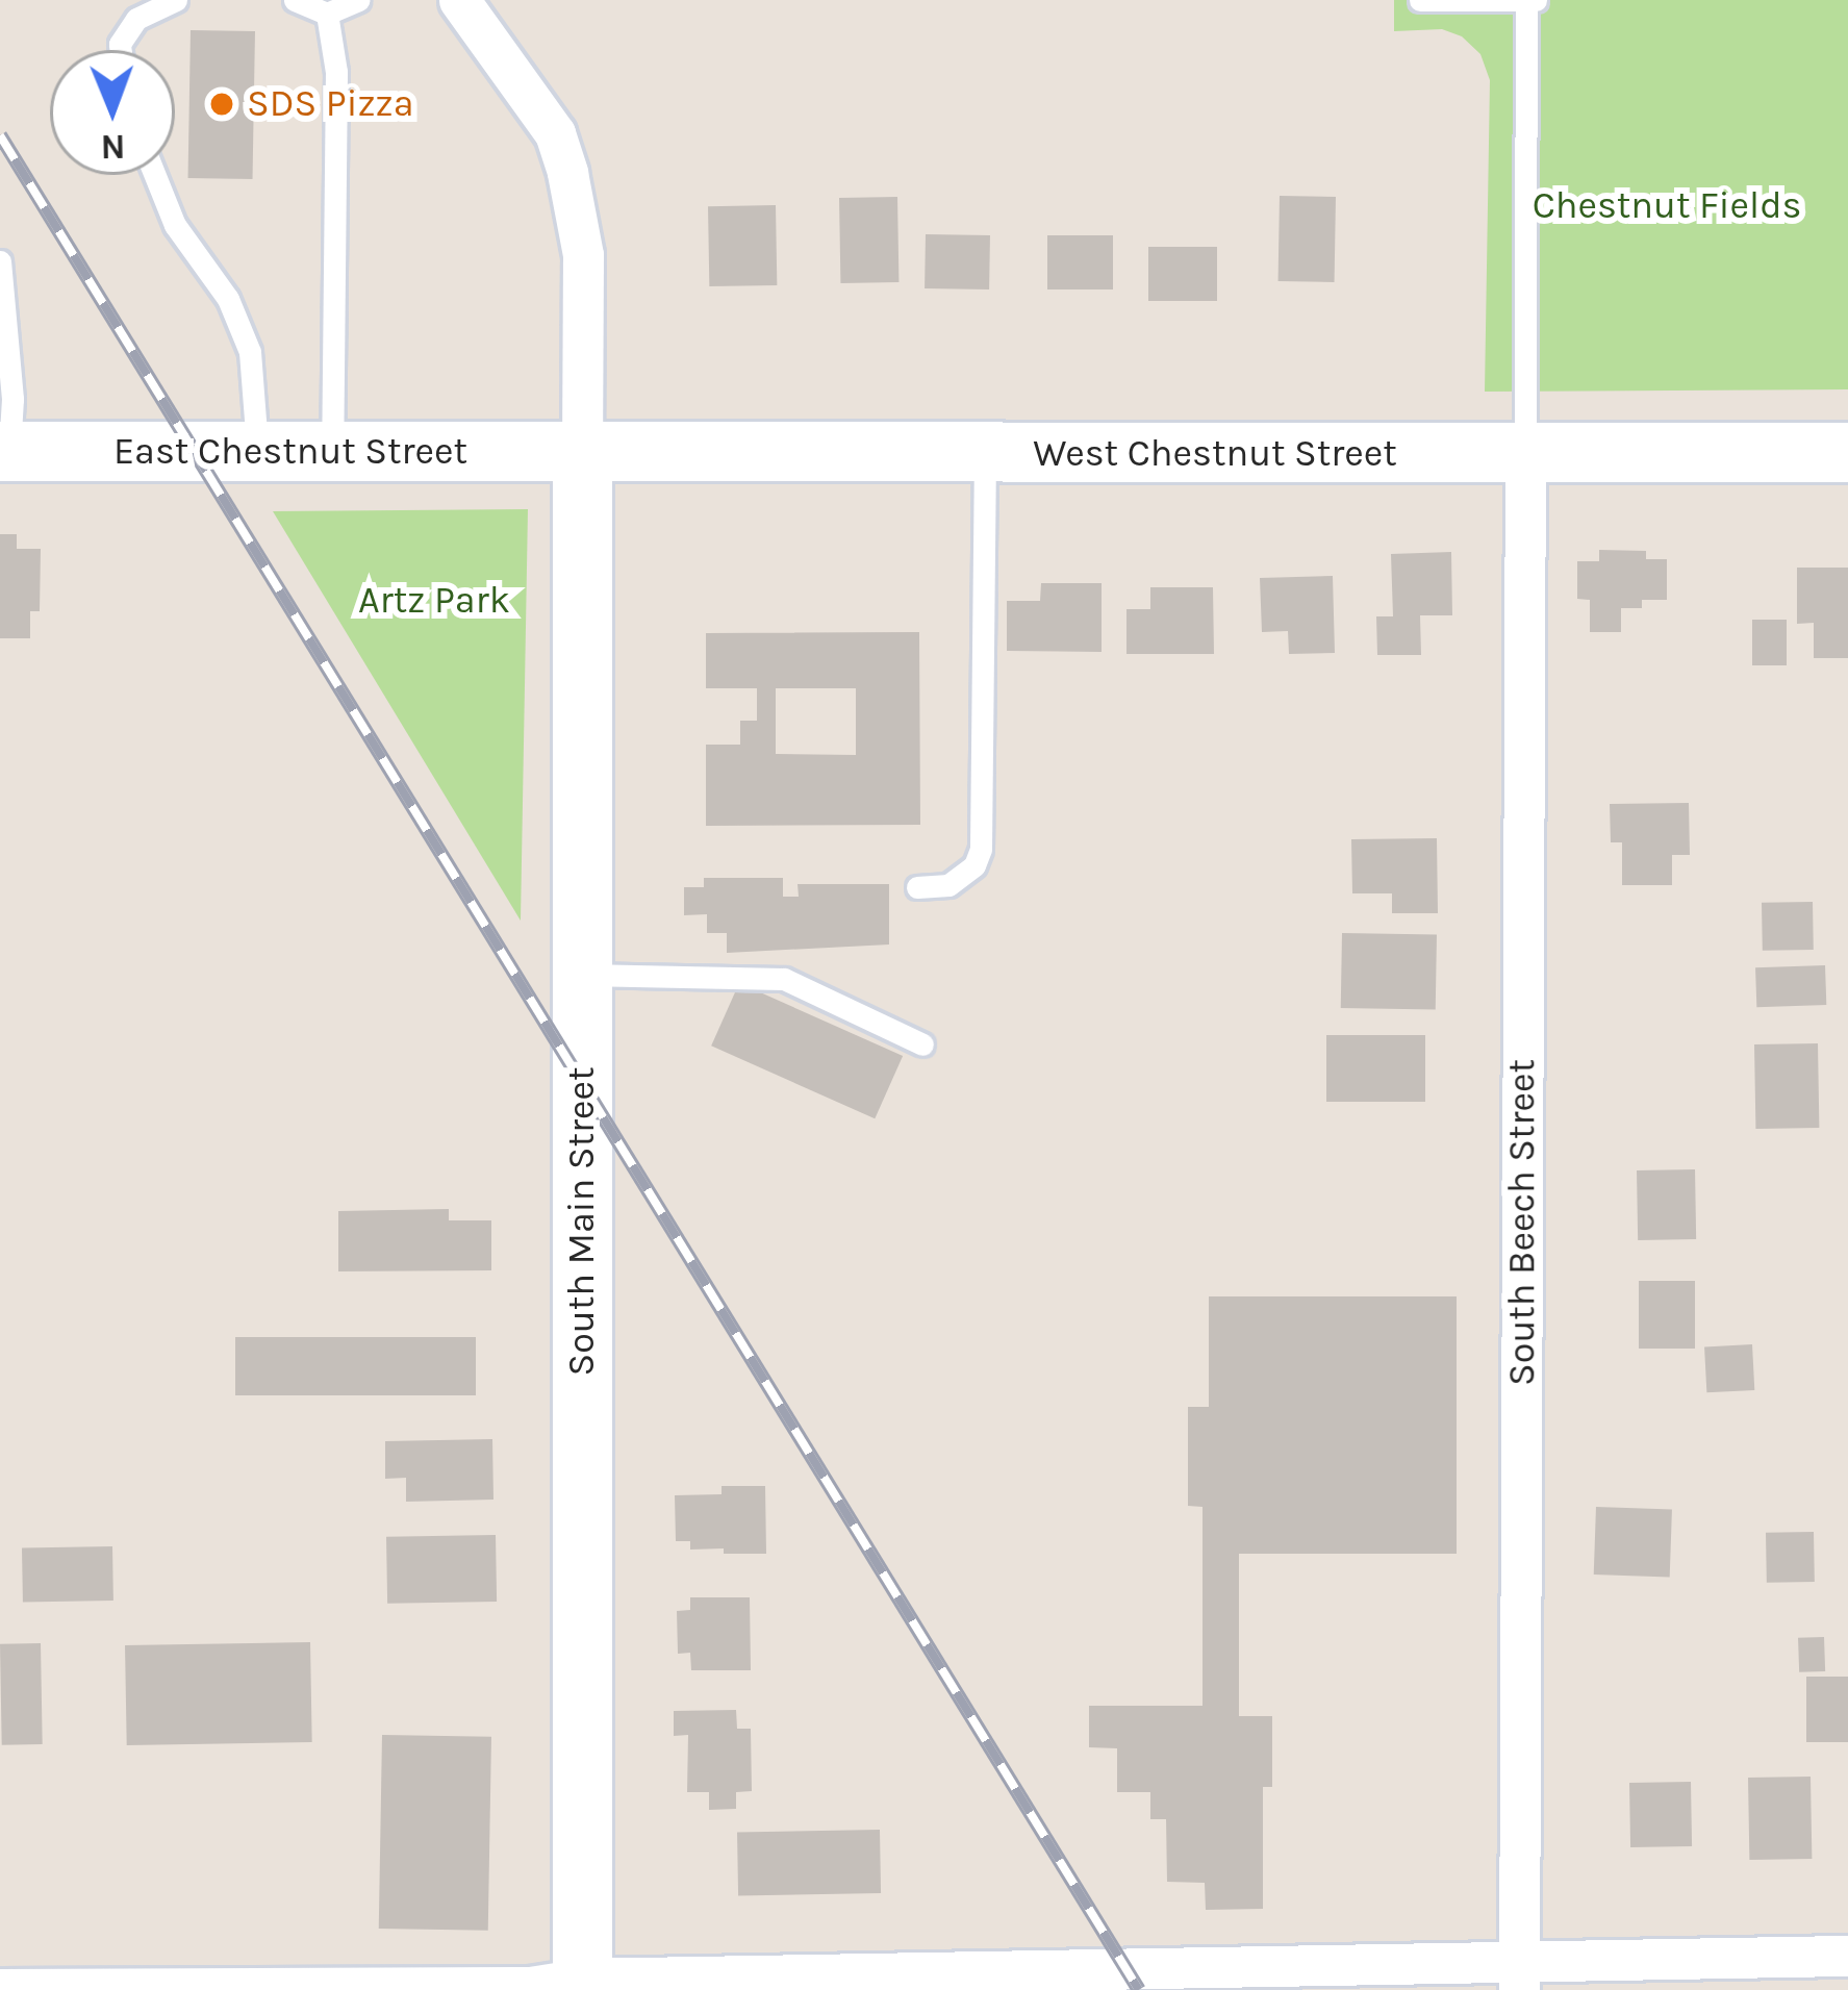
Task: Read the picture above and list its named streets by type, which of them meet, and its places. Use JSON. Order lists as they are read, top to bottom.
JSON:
{
  "streets": {
    "main road": ["East Chestnut Street", "West Chestnut Street", "South Main Street"],
    "street": ["South Beech Street"]
  },
  "crossings": [
    ["East Chestnut Street", "West Chestnut Street"],
    ["East Chestnut Street", "South Main Street"],
    ["West Chestnut Street", "South Main Street"],
    ["West Chestnut Street", "South Beech Street"]
  ],
  "parks": ["Chestnut Fields", "Artz Park"],
  "places": ["SDS Pizza"],
  "north": "bottom"
}
